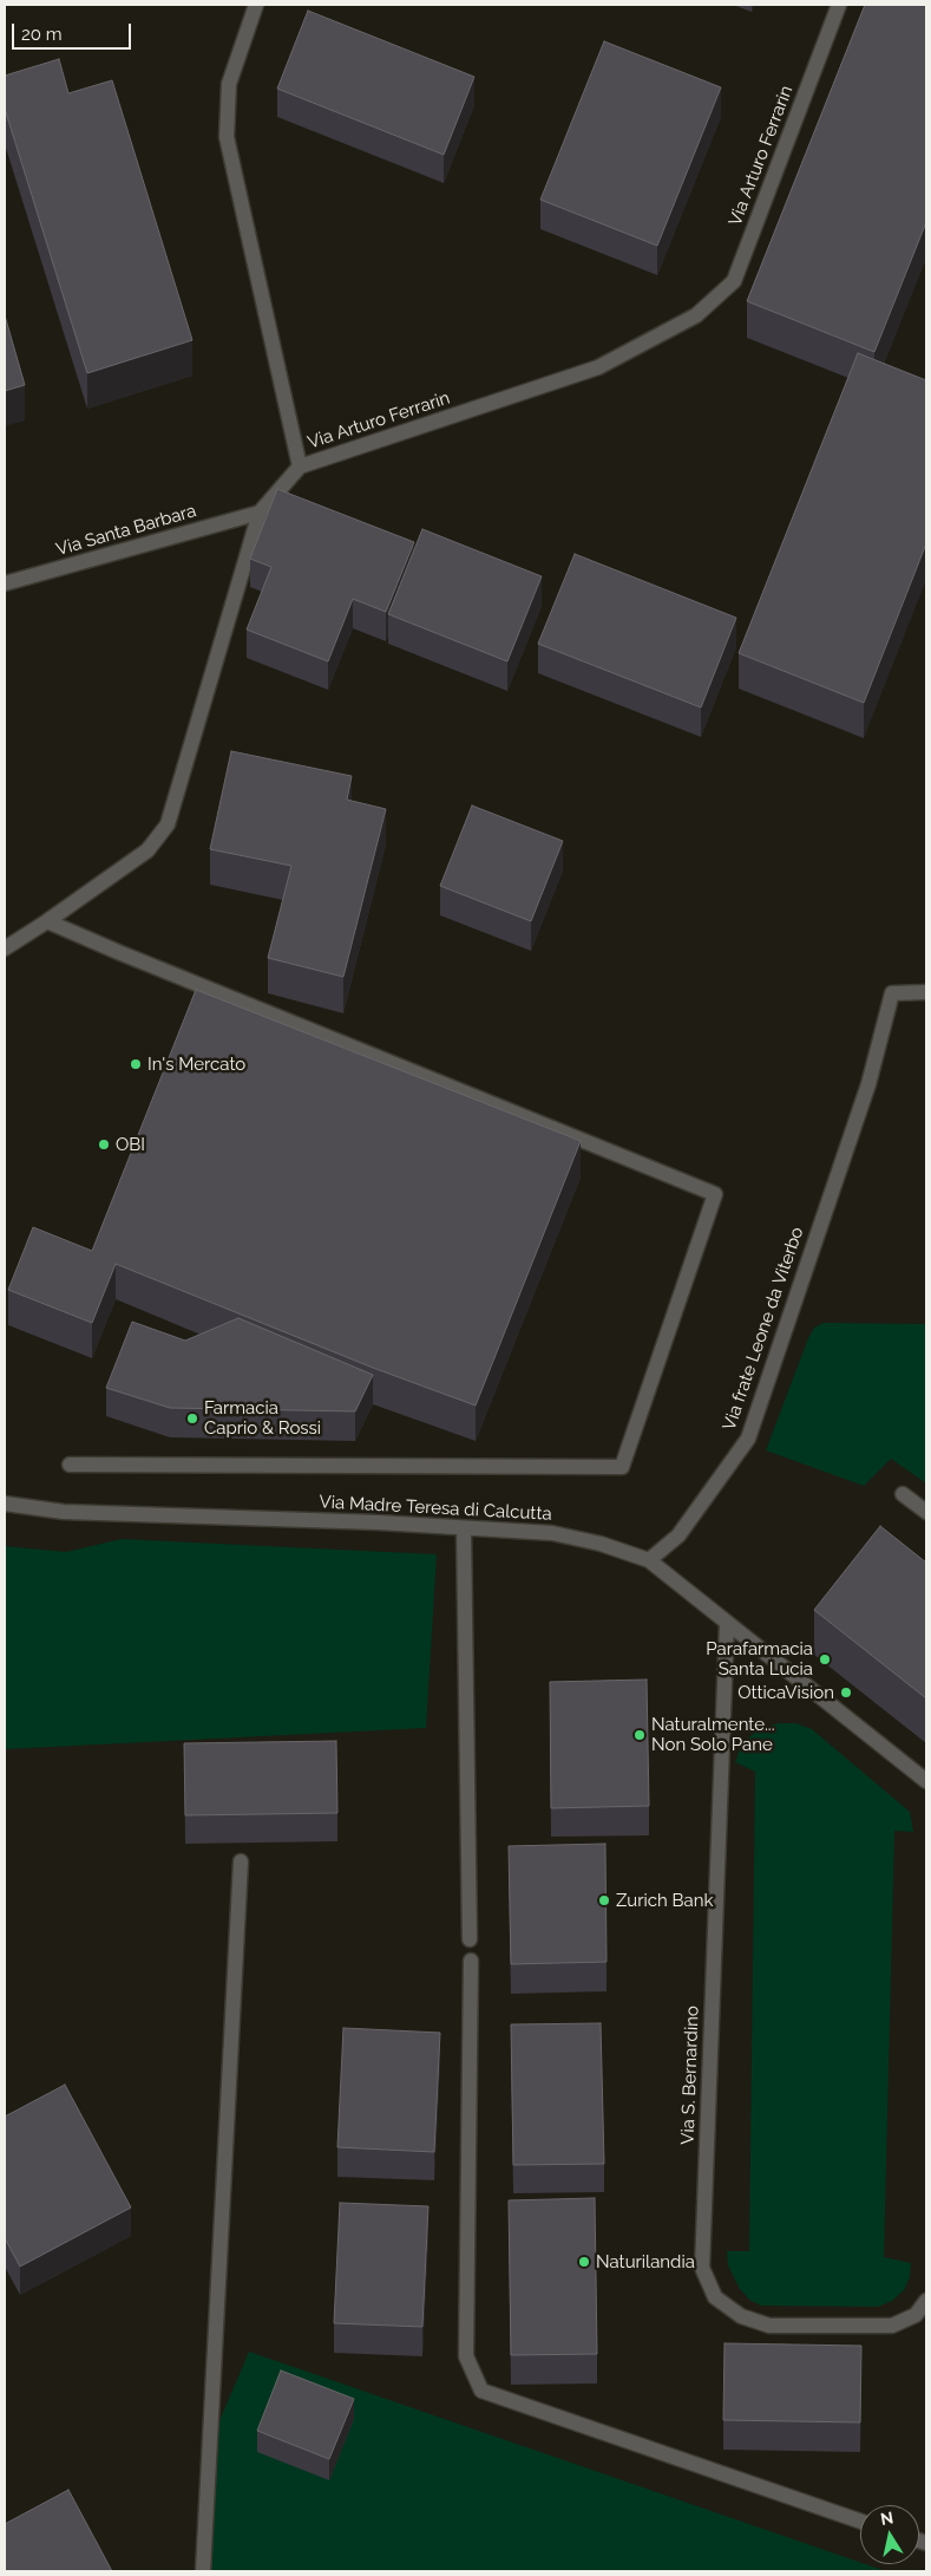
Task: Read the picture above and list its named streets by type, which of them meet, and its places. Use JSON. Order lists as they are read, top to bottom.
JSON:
{
  "streets": {
    "street": [
      "Via Arturo Ferrarin",
      "Via Santa Barbara",
      "Via frate Leone da Viterbo",
      "Via Madre Teresa di Calcutta",
      "Via S. Bernardino"
    ]
  },
  "crossings": [
    ["Via Arturo Ferrarin", "Via Santa Barbara"],
    ["Via frate Leone da Viterbo", "Via Madre Teresa di Calcutta"],
    ["Via Madre Teresa di Calcutta", "Via S. Bernardino"]
  ],
  "places": [
    "In's Mercato",
    "OBI",
    "Farmacia Caprio & Rossi",
    "Parafarmacia Santa Lucia",
    "OtticaVision",
    "Naturalmente... Non Solo Pane",
    "Zurich Bank",
    "Naturilandia"
  ],
  "scale_bar": "20 m",
  "north": "top"
}
